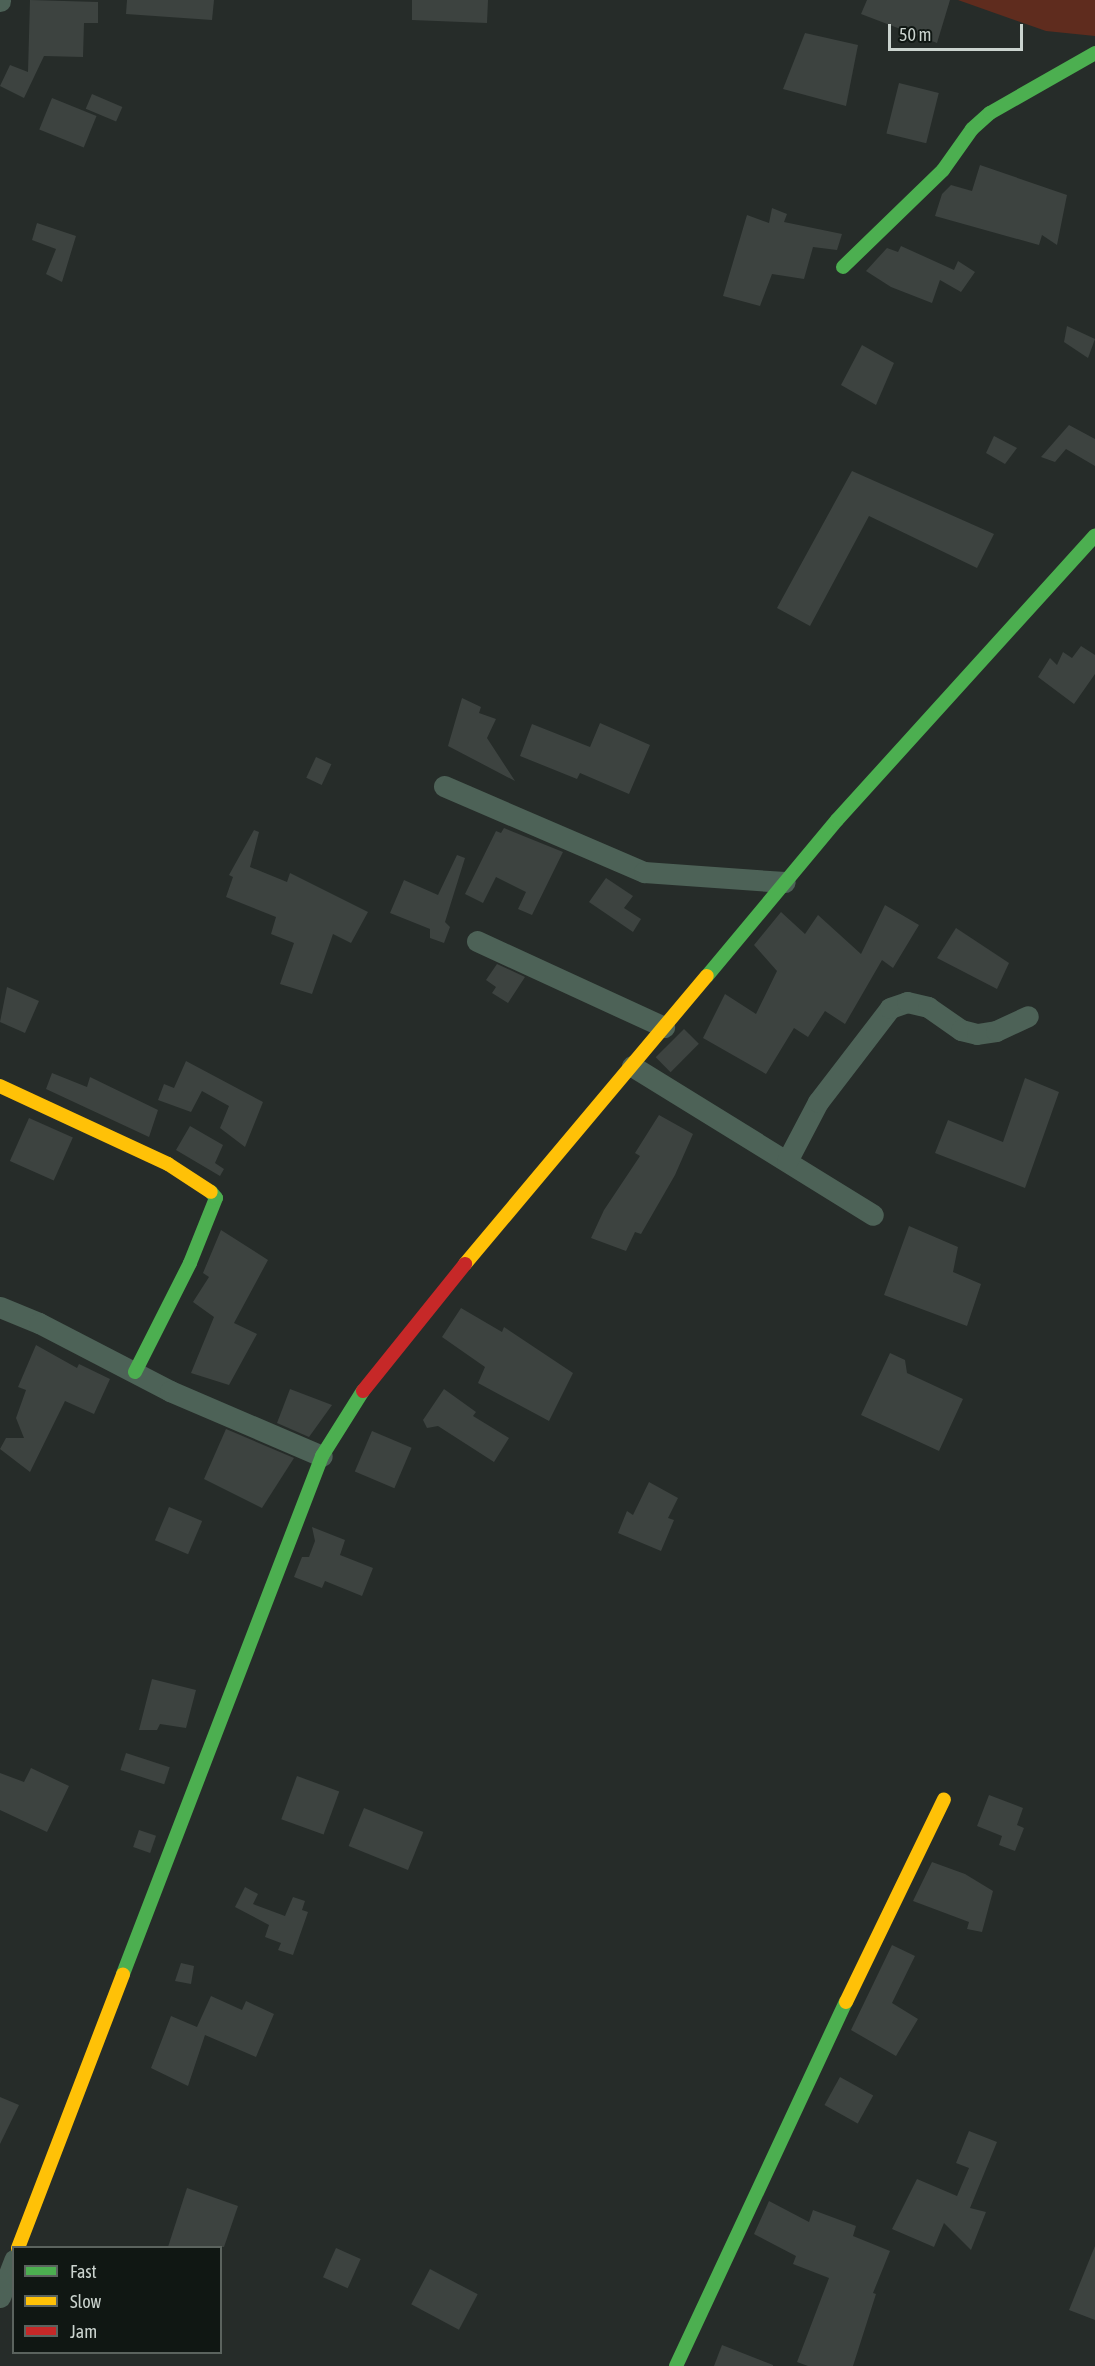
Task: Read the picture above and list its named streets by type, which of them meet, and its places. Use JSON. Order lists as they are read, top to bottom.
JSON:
{
  "legend": ["Fast", "Slow", "Jam"],
  "scale_bar": "50 m"
}
